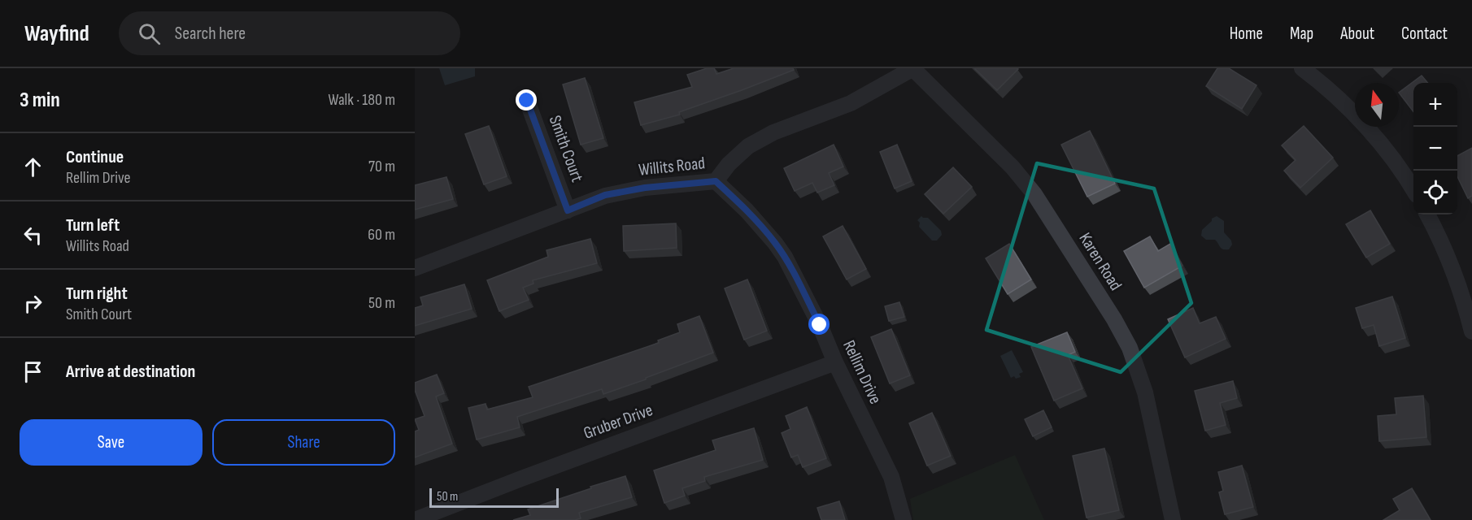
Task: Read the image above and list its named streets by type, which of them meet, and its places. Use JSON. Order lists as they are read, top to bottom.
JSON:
{
  "streets": {
    "street": [
      "Smith Court",
      "Willits Road",
      "Karen Road",
      "Rellim Drive",
      "Gruber Drive"
    ]
  },
  "crossings": [
    ["Smith Court", "Willits Road"],
    ["Willits Road", "Karen Road"],
    ["Willits Road", "Rellim Drive"],
    ["Rellim Drive", "Gruber Drive"]
  ],
  "scale_bar": "50 m",
  "north": "top",
  "page": {
    "header": "Wayfind",
    "search": "Search here",
    "nav": [
      "Home",
      "Map",
      "About",
      "Contact"
    ],
    "heading": ["3 min", "Walk · 180 m"],
    "map_buttons": ["+", "−"],
    "list": [
      ["Continue", "Rellim Drive", "70 m"],
      ["Turn left", "Willits Road", "60 m"],
      ["Turn right", "Smith Court", "50 m"],
      "Arrive at destination"
    ],
    "buttons": ["Save", "Share"],
    "scale": "50 m"
  }
}
